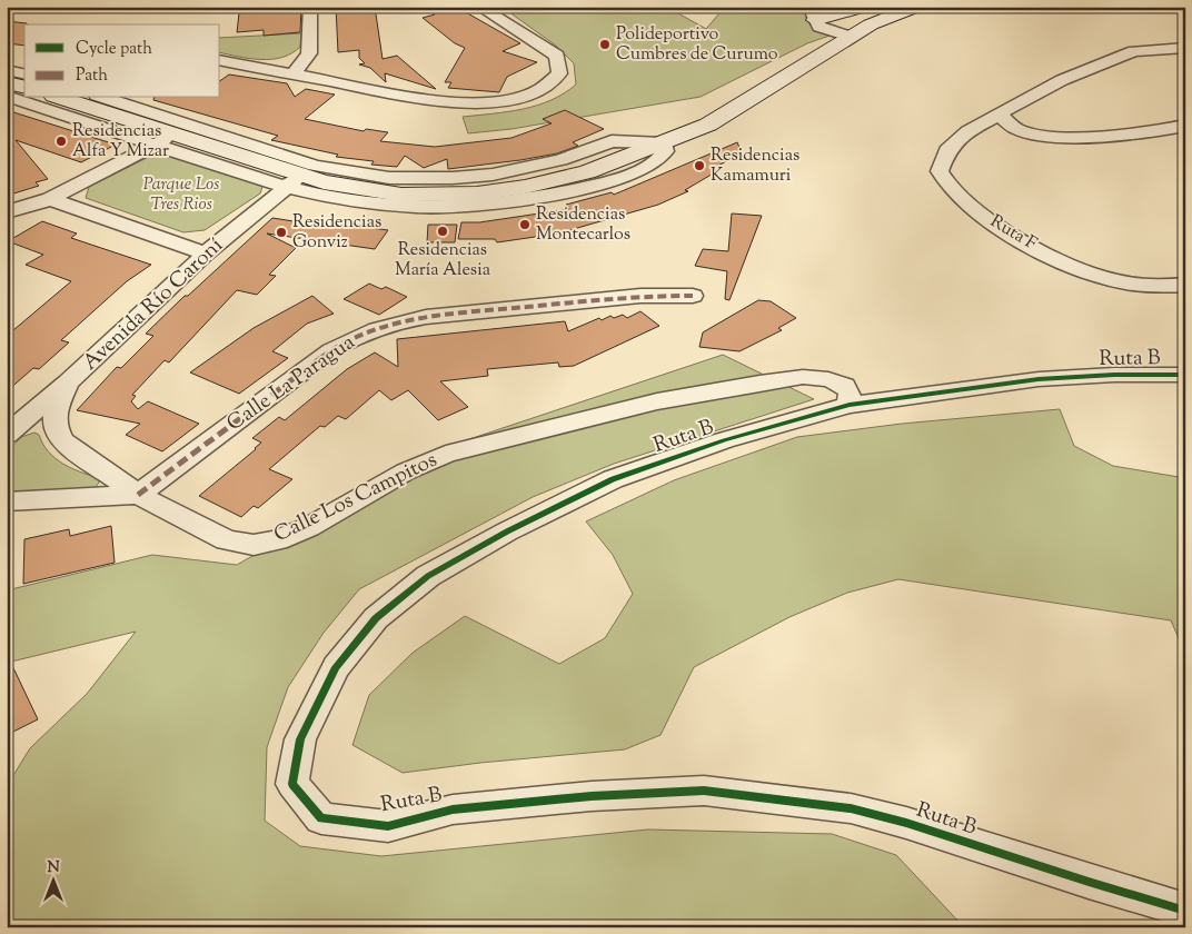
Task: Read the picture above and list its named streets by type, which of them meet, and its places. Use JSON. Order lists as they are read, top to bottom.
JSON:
{
  "streets": {
    "street": [
      "Ruta F",
      "Avenida Río Caroní",
      "Ruta B",
      "Calle La Paragua",
      "Calle Los Campitos"
    ]
  },
  "crossings": [
    ["Avenida Río Caroní", "Calle Los Campitos"],
    ["Ruta B", "Calle Los Campitos"],
    ["Calle La Paragua", "Calle Los Campitos"]
  ],
  "parks": ["Parque Los Tres Rios"],
  "places": [
    "Polideportivo Cumbres de Curumo",
    "Residencias Alfa Y Mizar",
    "Residencias Kamamuri",
    "Residencias Montecarlos",
    "Residencias María Alesia",
    "Residencias Gonviz"
  ],
  "legend": ["Cycle path", "Path"],
  "north": "top"
}
